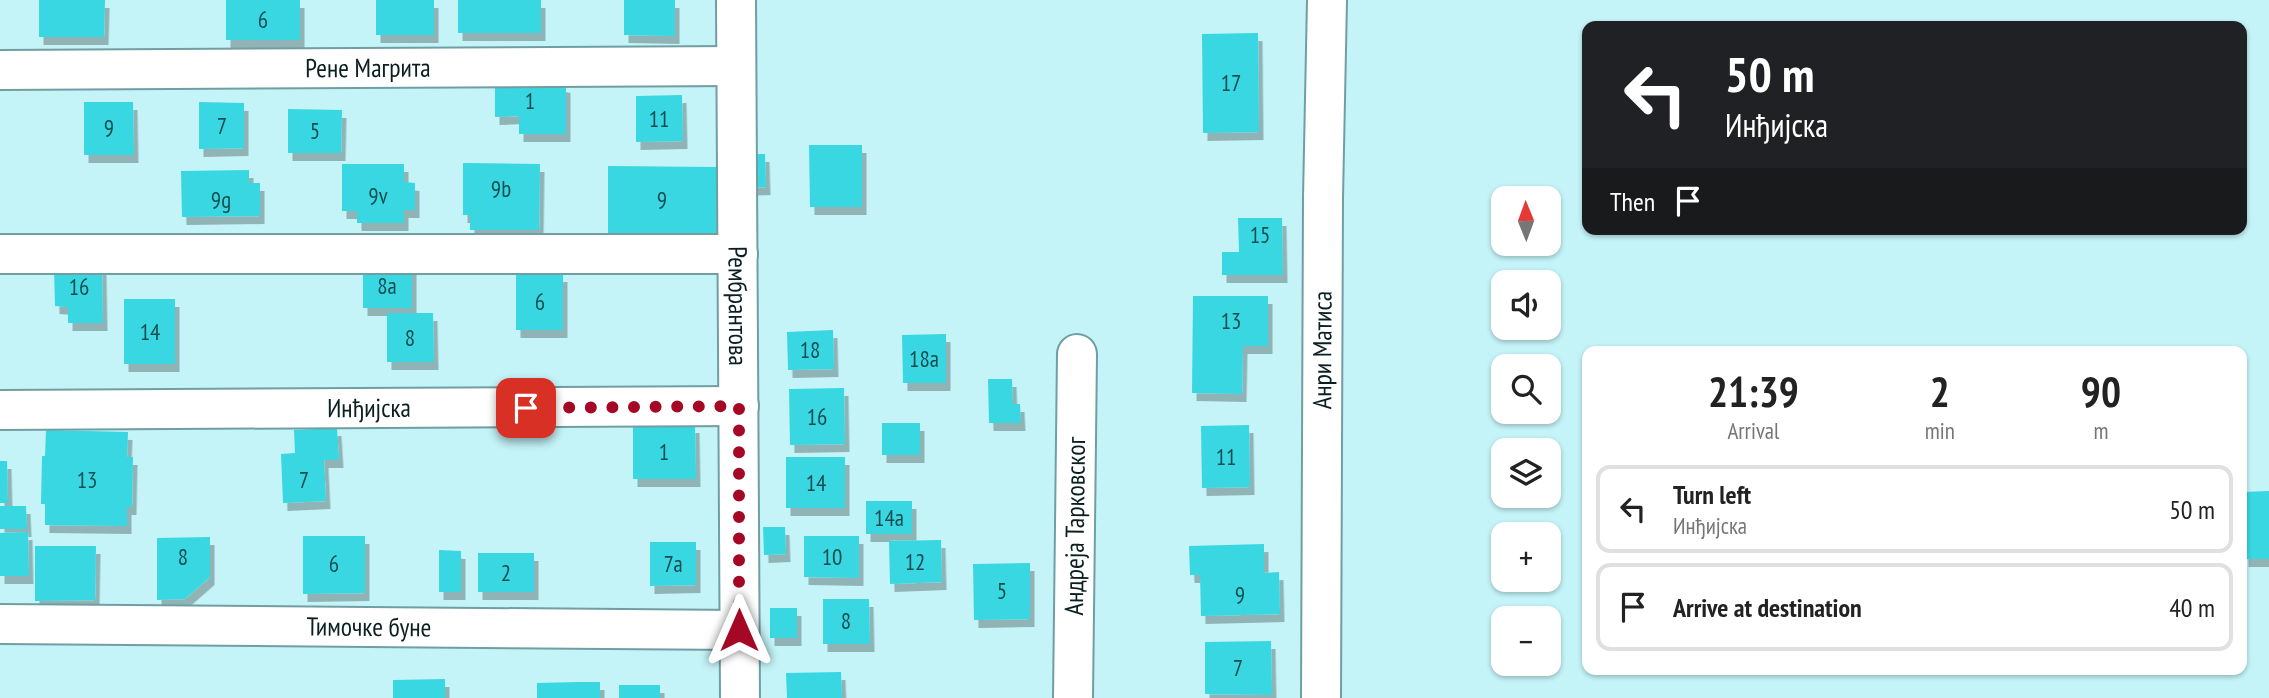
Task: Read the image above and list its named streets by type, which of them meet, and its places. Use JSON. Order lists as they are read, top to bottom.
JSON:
{
  "streets": {
    "street": [
      "Рене Магрита",
      "Рембрантова",
      "Анри Матиса",
      "Инђијска",
      "Андреја Тарковског",
      "Тимочке буне"
    ]
  },
  "crossings": [
    ["Рене Магрита", "Рембрантова"],
    ["Рембрантова", "Инђијска"],
    ["Рембрантова", "Тимочке буне"]
  ],
  "house_numbers": [
    "6",
    "17",
    "1",
    "11",
    "7",
    "9",
    "5",
    "9b",
    "9v",
    "9g",
    "9",
    "15",
    "8a",
    "16",
    "6",
    "13",
    "14",
    "8",
    "18",
    "18a",
    "16",
    "1",
    "11",
    "13",
    "7",
    "14",
    "14a",
    "8",
    "10",
    "12",
    "6",
    "7a",
    "2",
    "5",
    "9",
    "8",
    "7"
  ],
  "north": "top",
  "page": {
    "turn": ["50 m", "Инђијска"],
    "then": "Then",
    "map_buttons": ["+", "−"],
    "eta": [
      "21:39",
      "Arrival",
      "2",
      "min",
      "90",
      "m"
    ],
    "list": [
      {
        "name": "Turn left",
        "note": "Инђијска",
        "value": "50 m"
      },
      {
        "name": "Arrive at destination",
        "value": "40 m"
      }
    ]
  }
}
